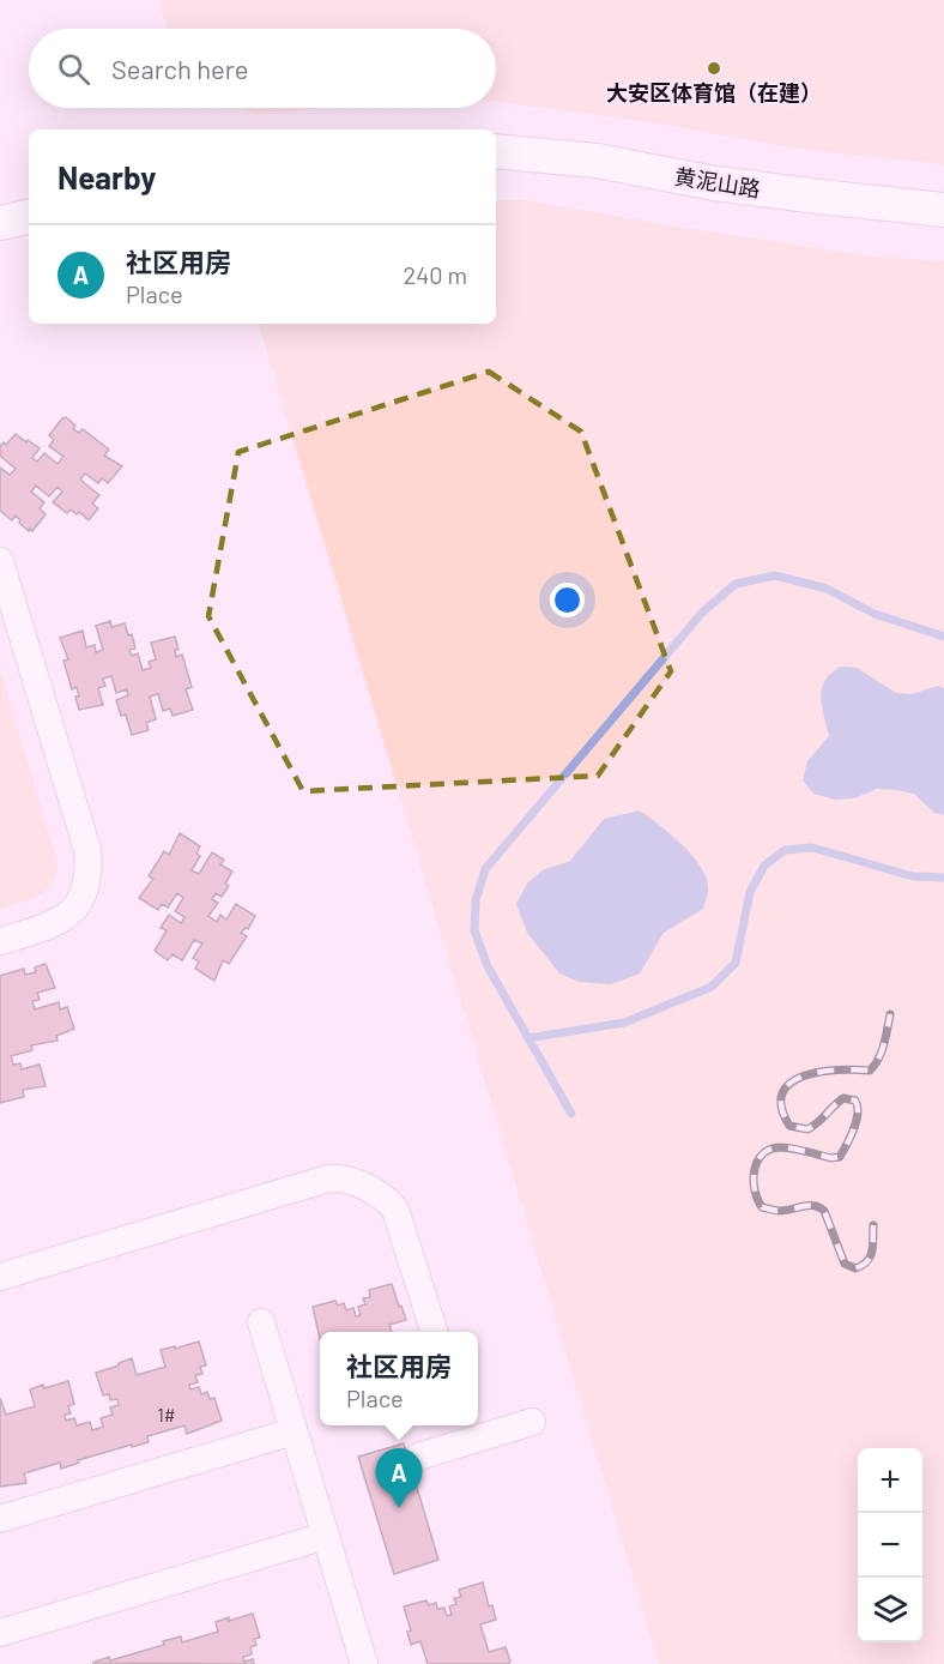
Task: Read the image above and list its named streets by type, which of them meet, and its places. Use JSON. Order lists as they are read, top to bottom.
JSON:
{
  "streets": {
    "main road": ["黄泥山路"]
  },
  "places": ["大安区体育馆（在建）"],
  "house_numbers": ["1#"],
  "page": {
    "search": "Search here",
    "heading": "Nearby",
    "list": [
      {
        "mark": "A",
        "name": "社区用房",
        "note": "Place",
        "value": "240 m"
      }
    ],
    "popup": ["社区用房", "Place"],
    "map_buttons": ["+", "−"],
    "pins": "A"
  }
}
